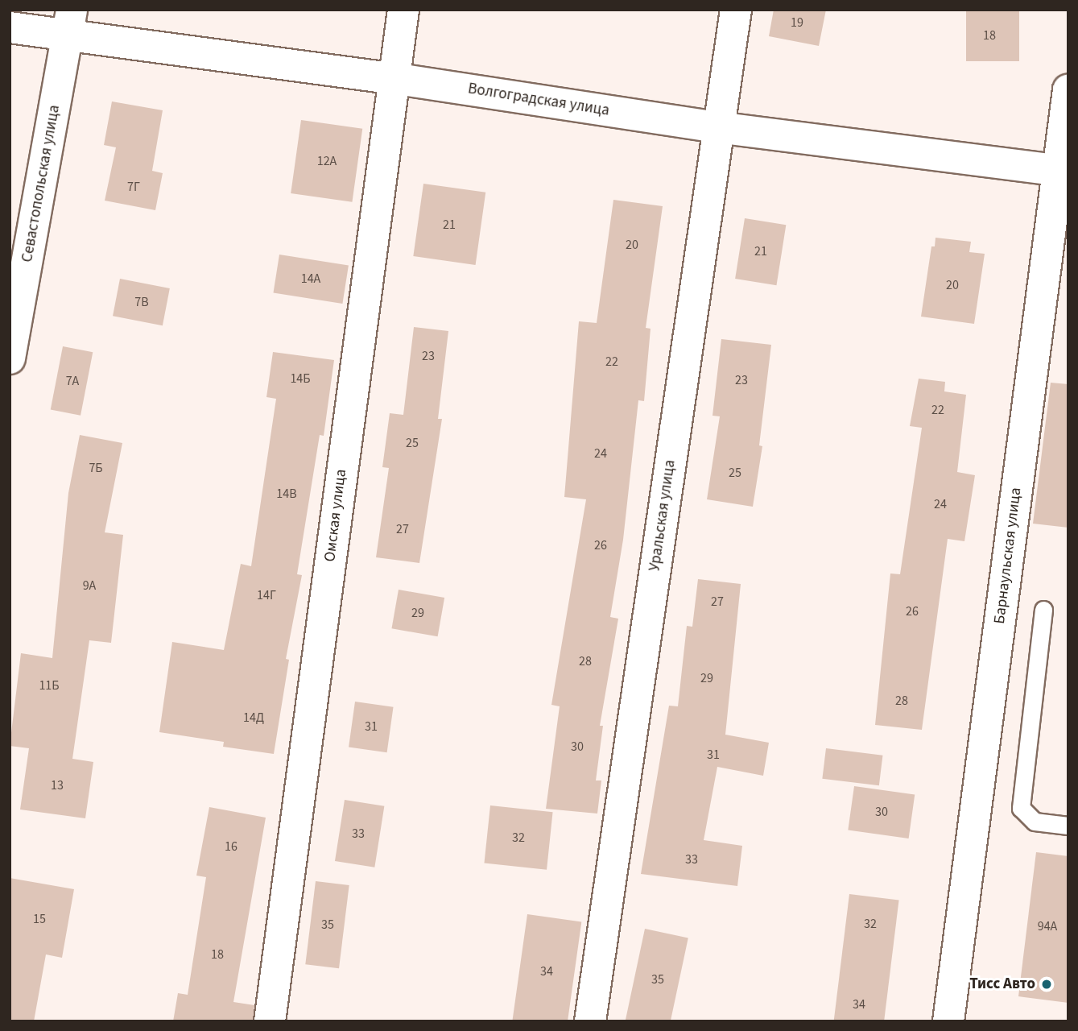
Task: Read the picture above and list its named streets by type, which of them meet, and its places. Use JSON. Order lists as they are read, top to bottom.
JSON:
{
  "streets": {
    "street": [
      "Волгоградская улица",
      "Севастопольская улица",
      "Омская улица",
      "Уральская улица",
      "Барнаульская улица"
    ]
  },
  "crossings": [
    ["Волгоградская улица", "Севастопольская улица"],
    ["Волгоградская улица", "Омская улица"],
    ["Волгоградская улица", "Уральская улица"],
    ["Волгоградская улица", "Барнаульская улица"]
  ],
  "places": ["Тисс Авто"],
  "house_numbers": [
    "19",
    "18",
    "12А",
    "7Г",
    "21",
    "20",
    "21",
    "14А",
    "20",
    "7В",
    "23",
    "22",
    "14Б",
    "23",
    "7А",
    "22",
    "25",
    "24",
    "7Б",
    "25",
    "14В",
    "24",
    "27",
    "26",
    "9А",
    "14Г",
    "27",
    "26",
    "29",
    "28",
    "29",
    "11Б",
    "28",
    "14Д",
    "31",
    "30",
    "31",
    "13",
    "30",
    "33",
    "32",
    "16",
    "33",
    "15",
    "32",
    "35",
    "94А",
    "18",
    "34",
    "35",
    "34"
  ]
}
